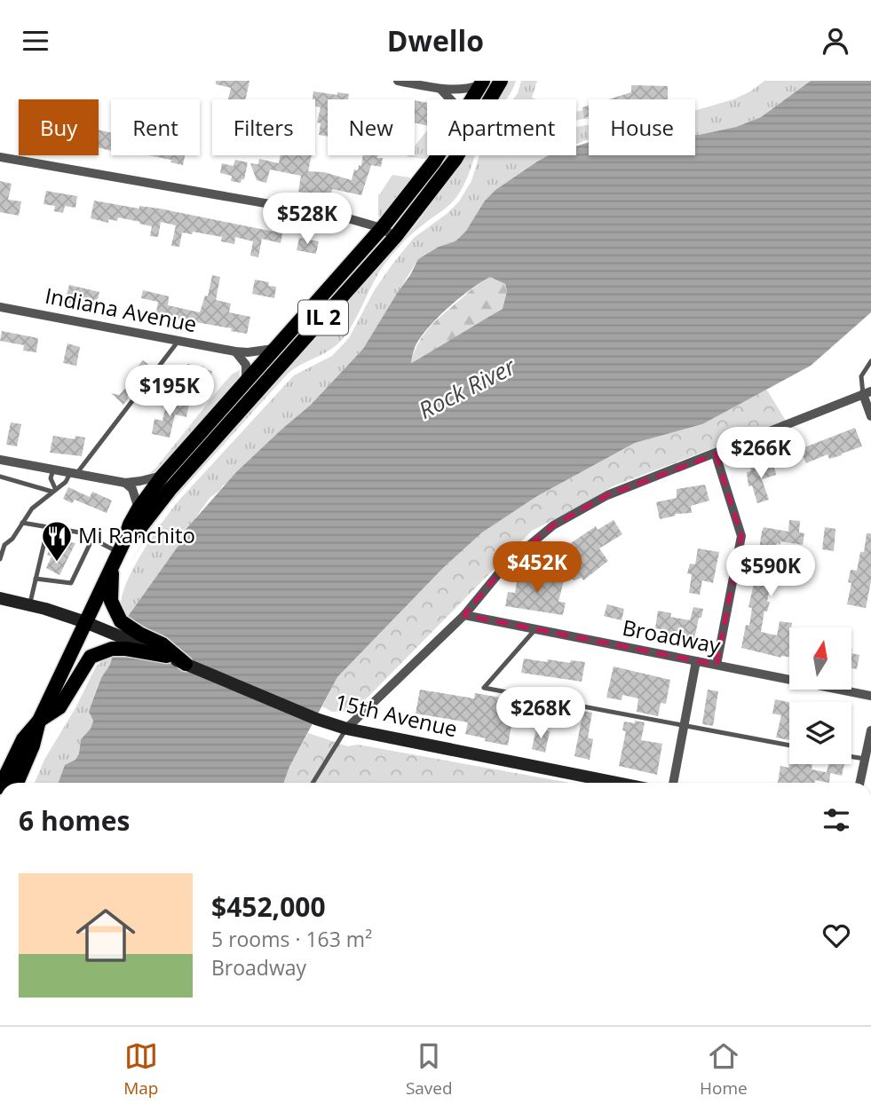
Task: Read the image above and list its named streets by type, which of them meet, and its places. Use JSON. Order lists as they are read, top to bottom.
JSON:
{
  "streets": {
    "main road": ["IL 2", "15th Avenue"],
    "street": ["Indiana Avenue", "Broadway"]
  },
  "crossings": [
    ["Indiana Avenue", "IL 2"],
    ["IL 2", "15th Avenue"]
  ],
  "water": ["Rock River"],
  "places": {
    "restaurant": ["Mi Ranchito"]
  },
  "north": "top",
  "page": {
    "header": "Dwello",
    "chip": [
      "Buy",
      "Rent",
      "Filters",
      "New",
      "Apartment",
      "House"
    ],
    "price": [
      "$528K",
      "$195K",
      "$266K",
      "$452K",
      "$590K",
      "$268K"
    ],
    "heading": "6 homes",
    "list": [
      {
        "name": "$452,000",
        "note": "5 rooms · 163 m² · Broadway"
      }
    ],
    "tabs": ["Map", "Saved", "Home"]
  }
}
